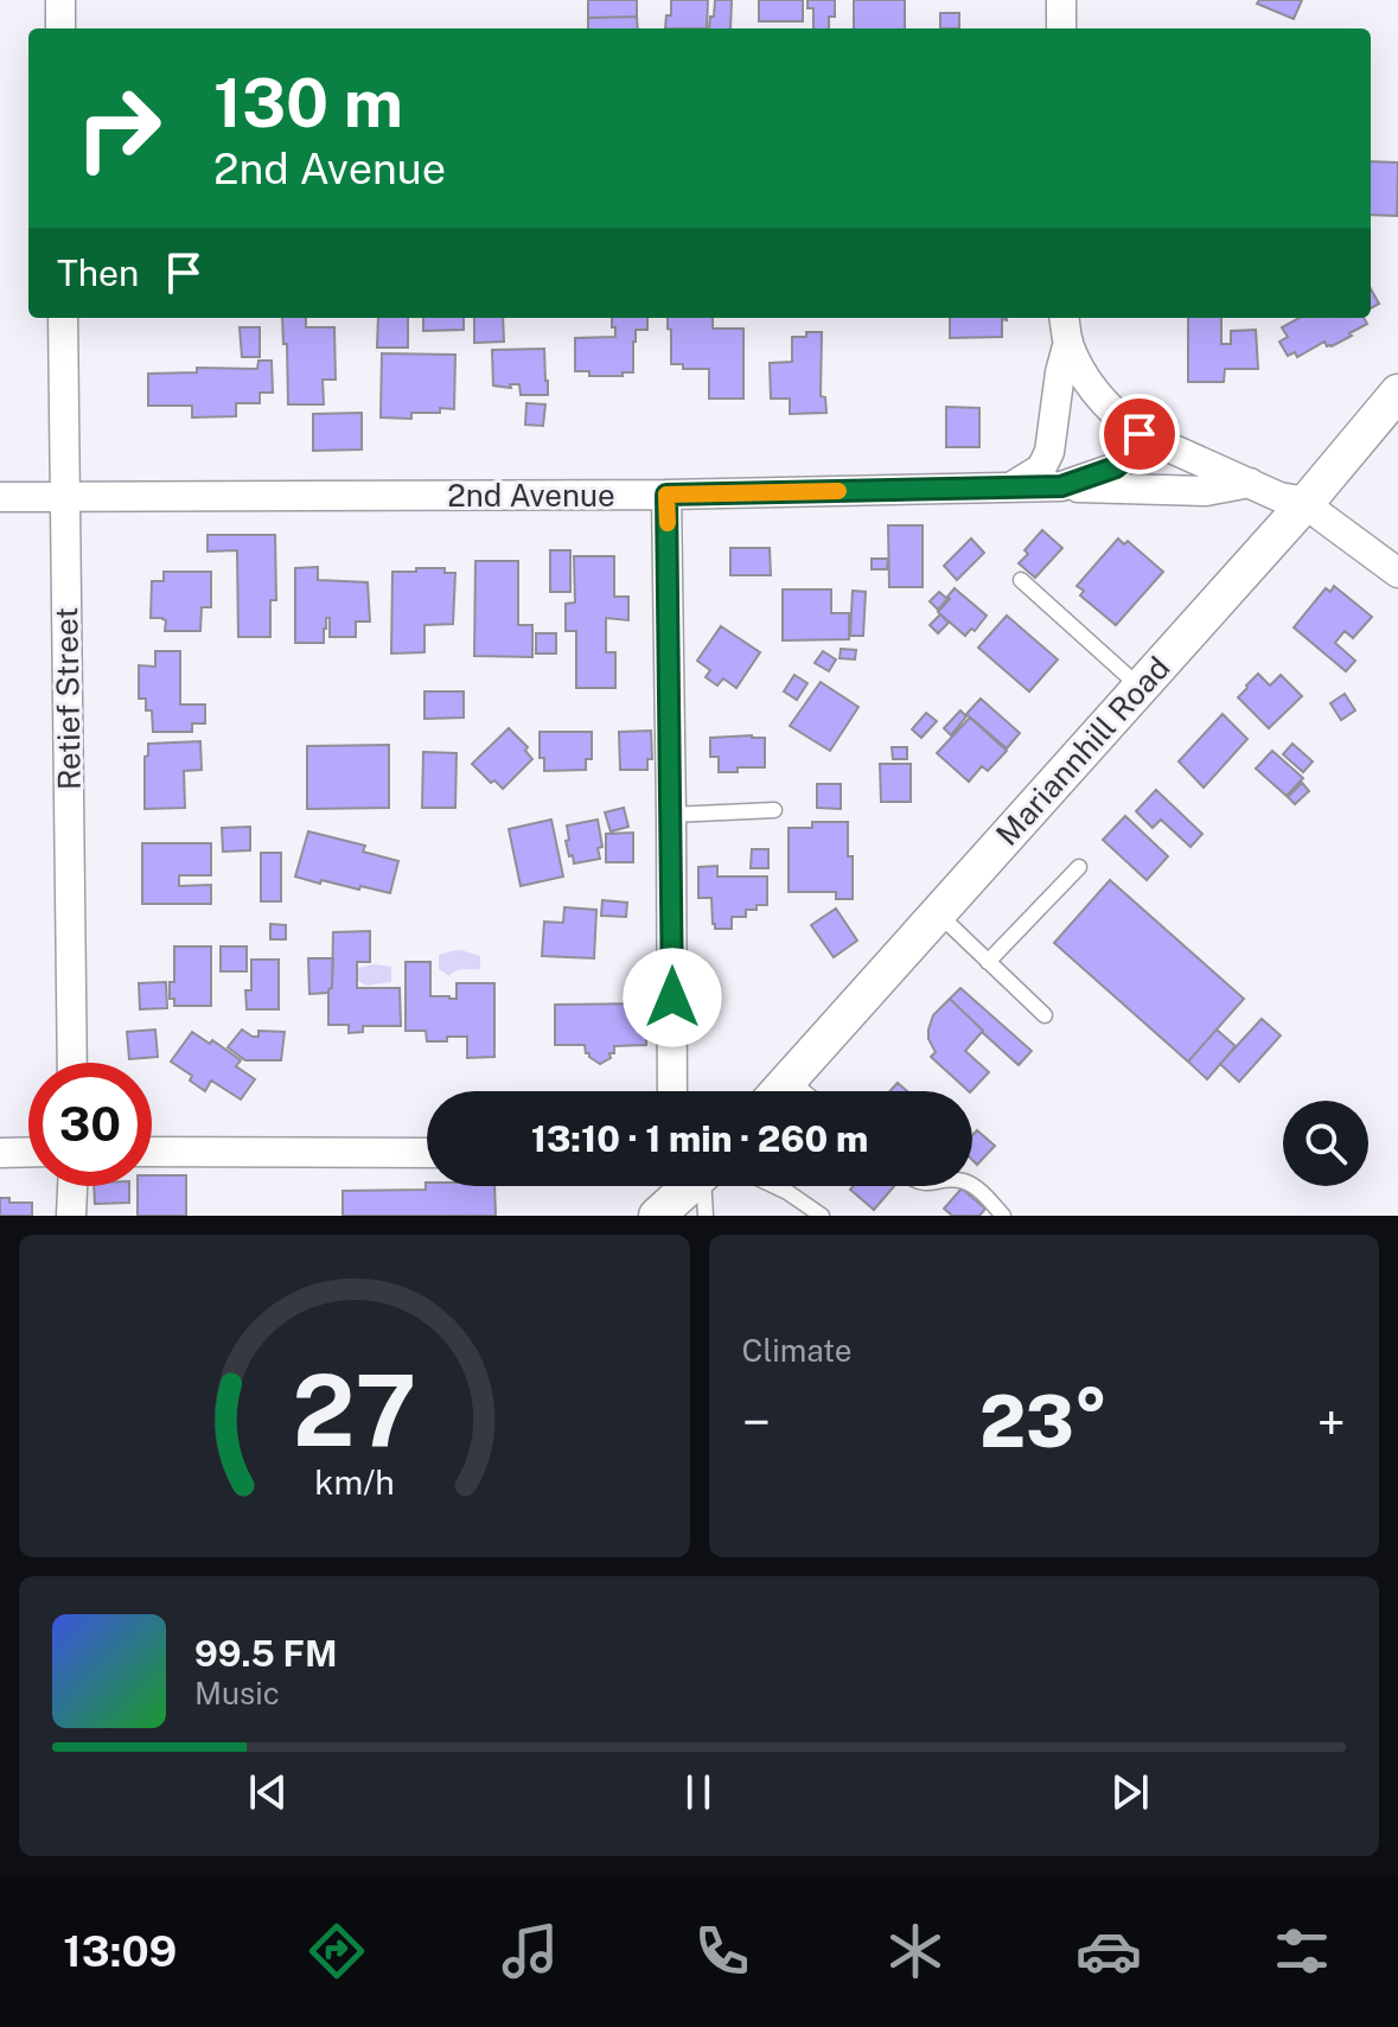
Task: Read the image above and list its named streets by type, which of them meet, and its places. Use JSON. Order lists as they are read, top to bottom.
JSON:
{
  "streets": {
    "street": ["2nd Avenue", "Retief Street", "Mariannhill Road"]
  },
  "crossings": [
    ["2nd Avenue", "Retief Street"]
  ],
  "page": {
    "turn": ["130 m", "2nd Avenue"],
    "then": "Then",
    "limit": "30",
    "trip": "13:10 · 1 min · 260 m",
    "tile": "Climate",
    "heat": ["−", "23°", "+"],
    "song": ["99.5 FM", "Music"],
    "tabs": "13:09",
    "gauge": ["27", "km/h"]
  }
}
